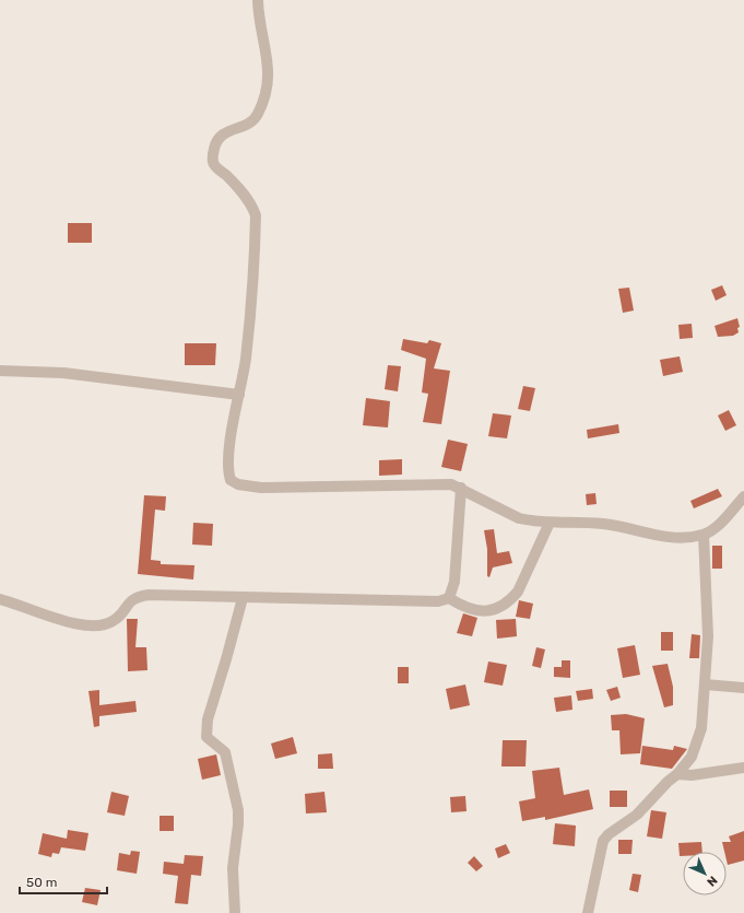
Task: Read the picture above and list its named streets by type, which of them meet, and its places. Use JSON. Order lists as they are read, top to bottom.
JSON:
{
  "scale_bar": "50 m",
  "north": "bottom right"
}
